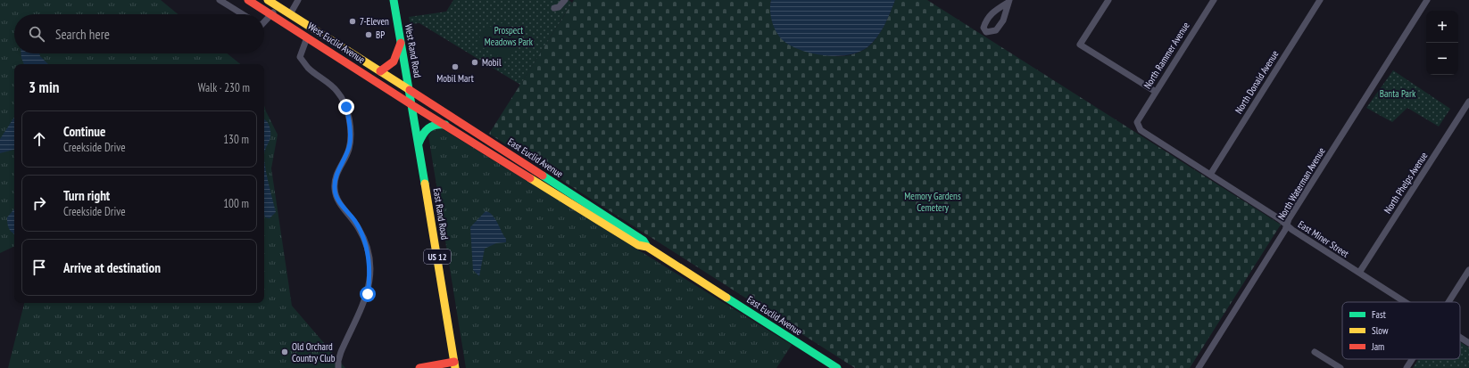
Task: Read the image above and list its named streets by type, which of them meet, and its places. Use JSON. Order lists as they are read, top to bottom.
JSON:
{
  "streets": {
    "main road": [
      "West Euclid Avenue",
      "West Rand Road",
      "East Euclid Avenue",
      "East Rand Road",
      "US 12"
    ],
    "street": [
      "North Rammer Avenue",
      "North Donald Avenue",
      "North Phelps Avenue",
      "North Waterman Avenue",
      "East Miner Street"
    ]
  },
  "crossings": [
    ["West Euclid Avenue", "West Rand Road"],
    ["West Euclid Avenue", "East Euclid Avenue"],
    ["West Euclid Avenue", "East Rand Road"],
    ["West Rand Road", "East Euclid Avenue"],
    ["West Rand Road", "East Rand Road"],
    ["North Rammer Avenue", "East Miner Street"],
    ["North Donald Avenue", "East Miner Street"],
    ["East Euclid Avenue", "East Rand Road"],
    ["North Phelps Avenue", "East Miner Street"],
    ["North Waterman Avenue", "East Miner Street"]
  ],
  "parks": ["Prospect Meadows Park", "Banta Park", "Memory Gardens Cemetery"],
  "places": [
    "7-Eleven",
    "BP",
    "Mobil",
    "Mobil Mart",
    "Old Orchard Country Club"
  ],
  "legend": ["Fast", "Slow", "Jam"],
  "page": {
    "map_buttons": ["+", "−"],
    "search": "Search here",
    "heading": ["3 min", "Walk · 230 m"],
    "list": [
      ["Continue", "Creekside Drive", "130 m"],
      ["Turn right", "Creekside Drive", "100 m"],
      "Arrive at destination"
    ]
  }
}
